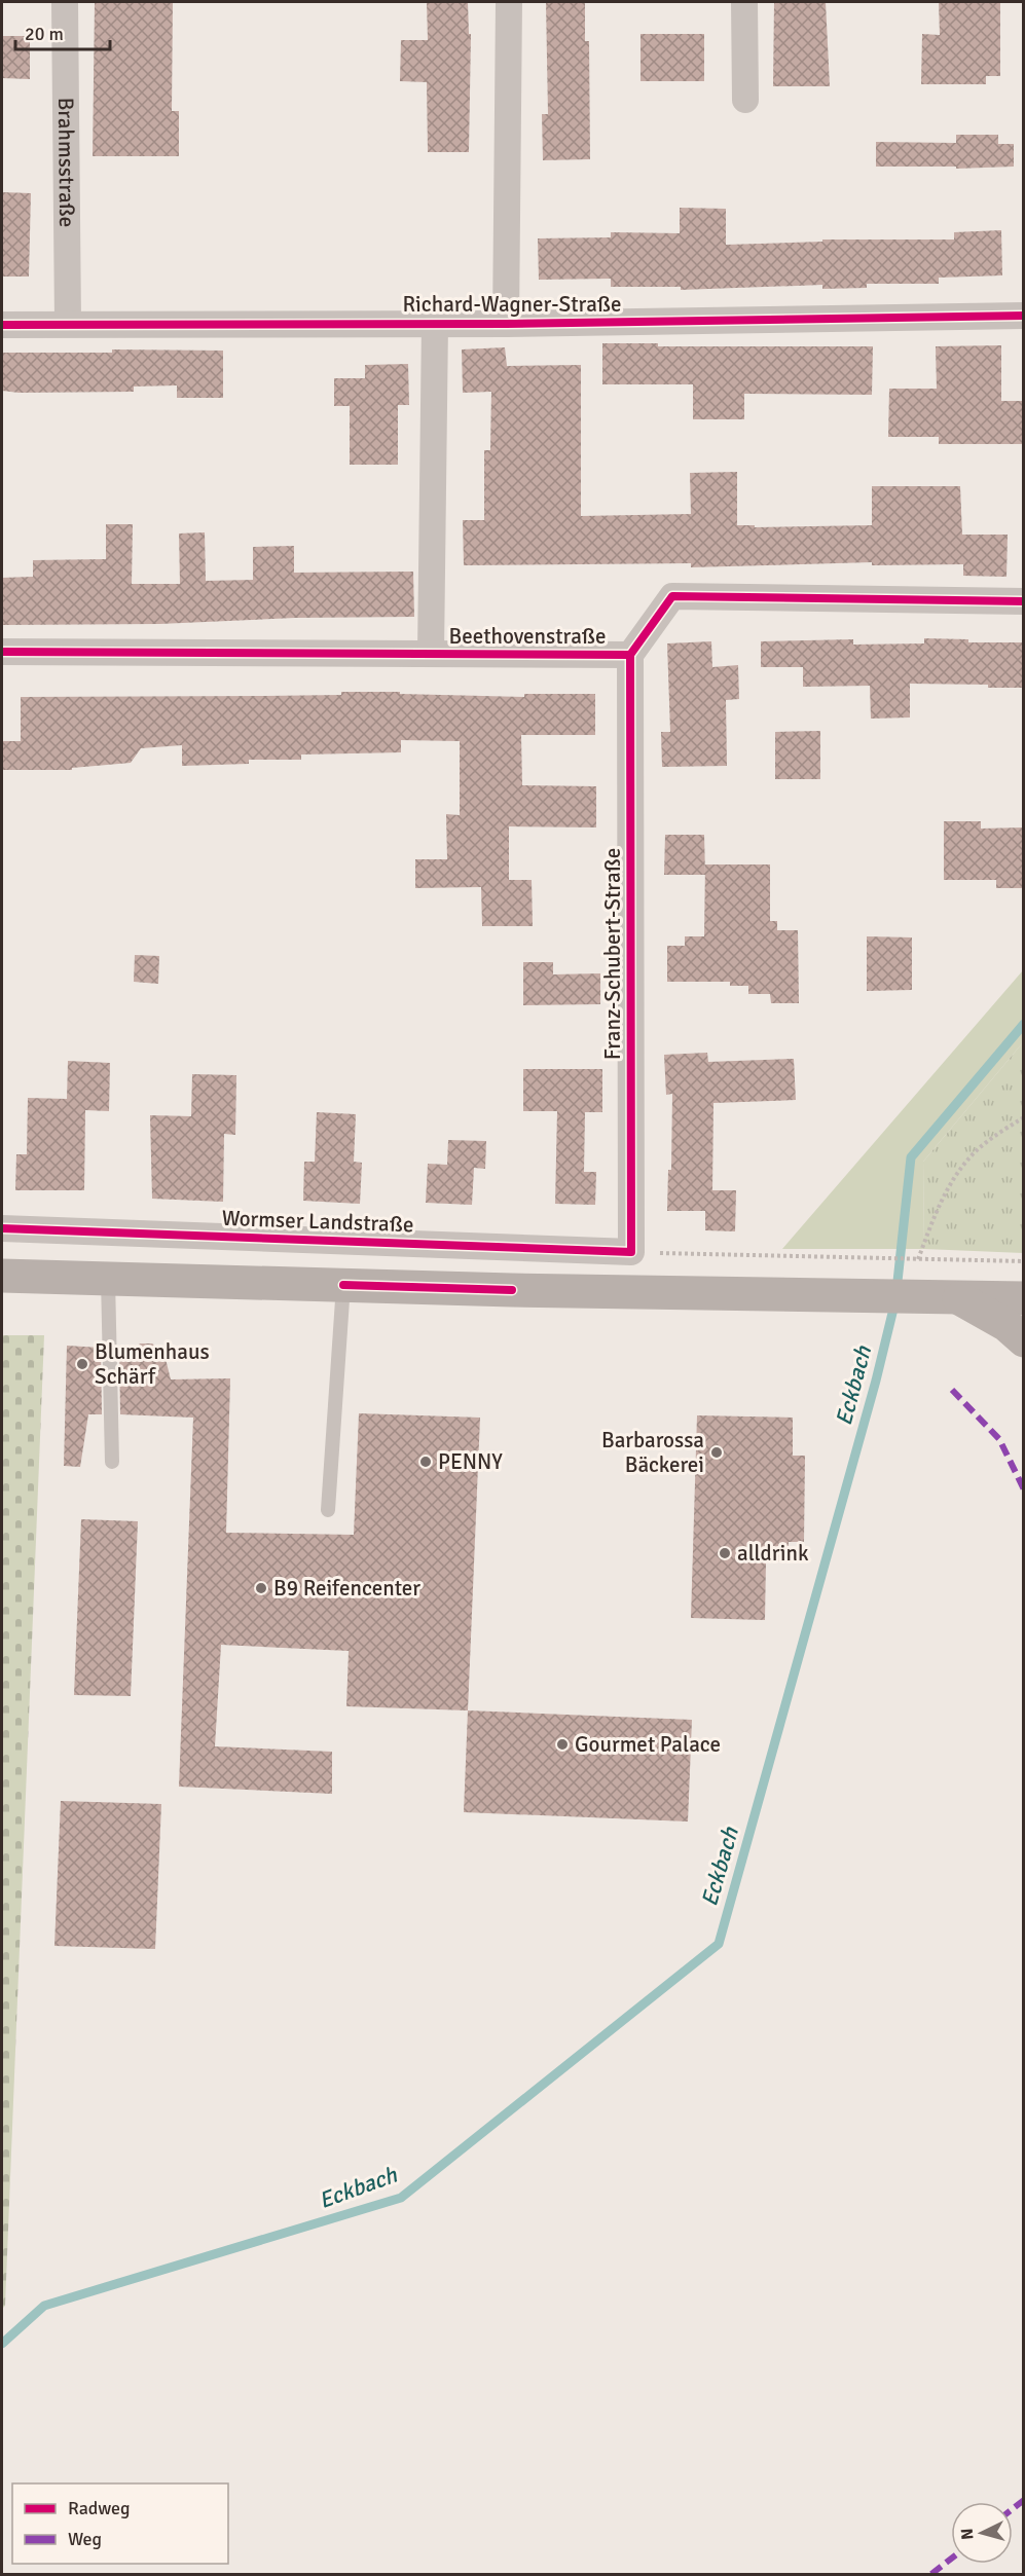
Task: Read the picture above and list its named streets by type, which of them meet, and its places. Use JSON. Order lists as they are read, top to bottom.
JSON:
{
  "streets": {
    "street": [
      "Brahmsstraße",
      "Richard-Wagner-Straße",
      "Beethovenstraße",
      "Franz-Schubert-Straße",
      "Wormser Landstraße"
    ]
  },
  "crossings": [
    ["Brahmsstraße", "Richard-Wagner-Straße"],
    ["Richard-Wagner-Straße", "Beethovenstraße"],
    ["Beethovenstraße", "Franz-Schubert-Straße"],
    ["Franz-Schubert-Straße", "Wormser Landstraße"]
  ],
  "water": ["Eckbach"],
  "places": [
    "Blumenhaus Schärf",
    "Barbarossa Bäckerei",
    "PENNY",
    "alldrink",
    "B9 Reifencenter",
    "Gourmet Palace"
  ],
  "legend": ["Radweg", "Weg"],
  "scale_bar": "20 m",
  "north": "left"
}
